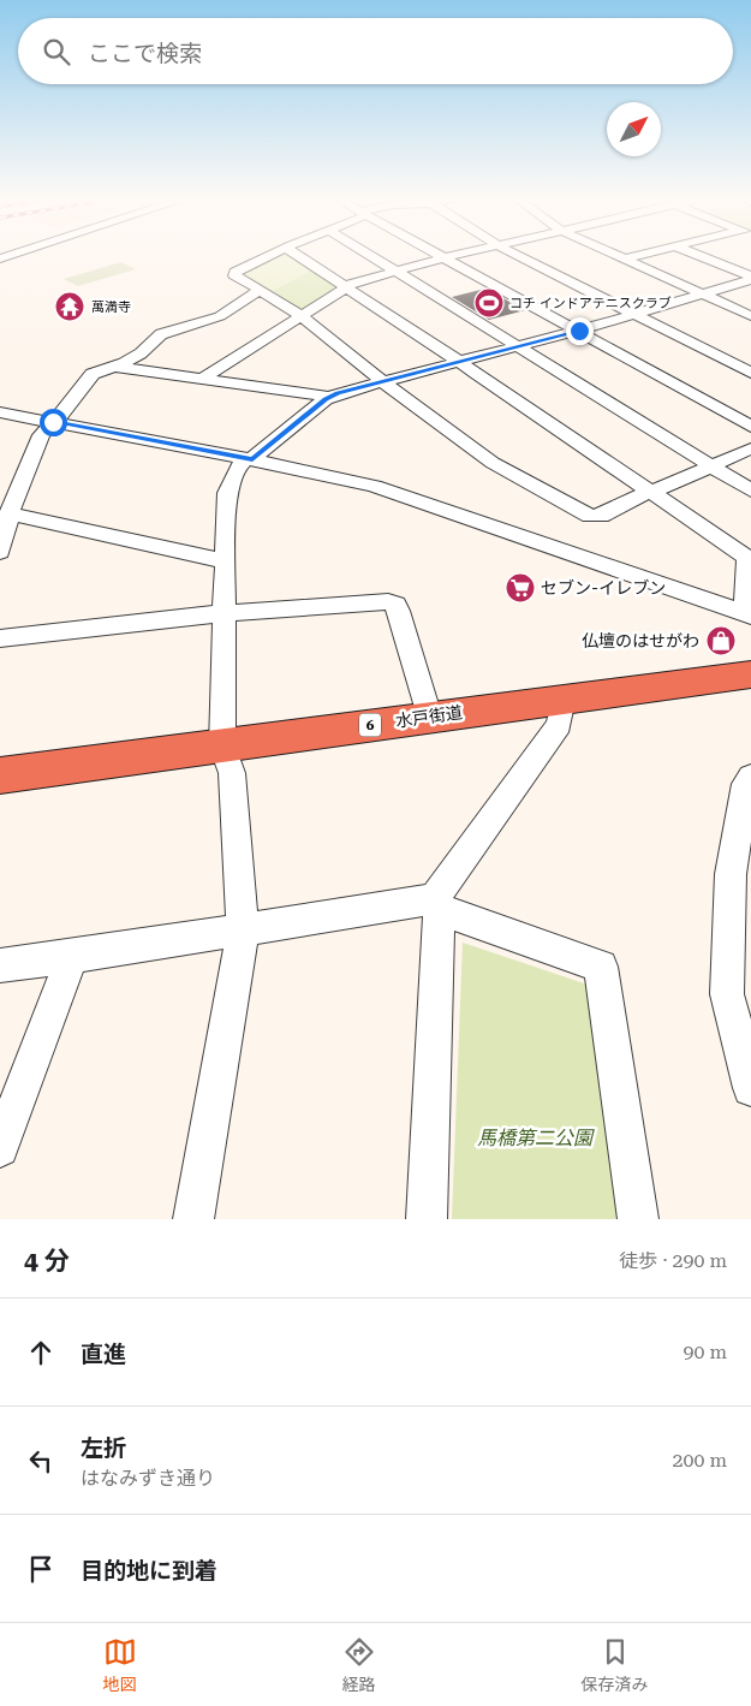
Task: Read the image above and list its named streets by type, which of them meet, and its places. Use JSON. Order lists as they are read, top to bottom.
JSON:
{
  "streets": {
    "highway": ["水戸街道", "6"]
  },
  "parks": ["馬橋第二公園"],
  "places": {
    "sports": ["コチ インドアテニスクラブ"],
    "temple": ["萬満寺"],
    "supermarket": ["セブン-イレブン"],
    "shop": ["仏壇のはせがわ"]
  },
  "north": "top right",
  "page": {
    "search": "ここで検索",
    "heading": ["4 分", "徒歩 · 290 m"],
    "list": [
      ["直進", "90 m"],
      ["左折", "はなみずき通り", "200 m"],
      "目的地に到着"
    ],
    "nav": ["地図", "経路", "保存済み"]
  }
}
